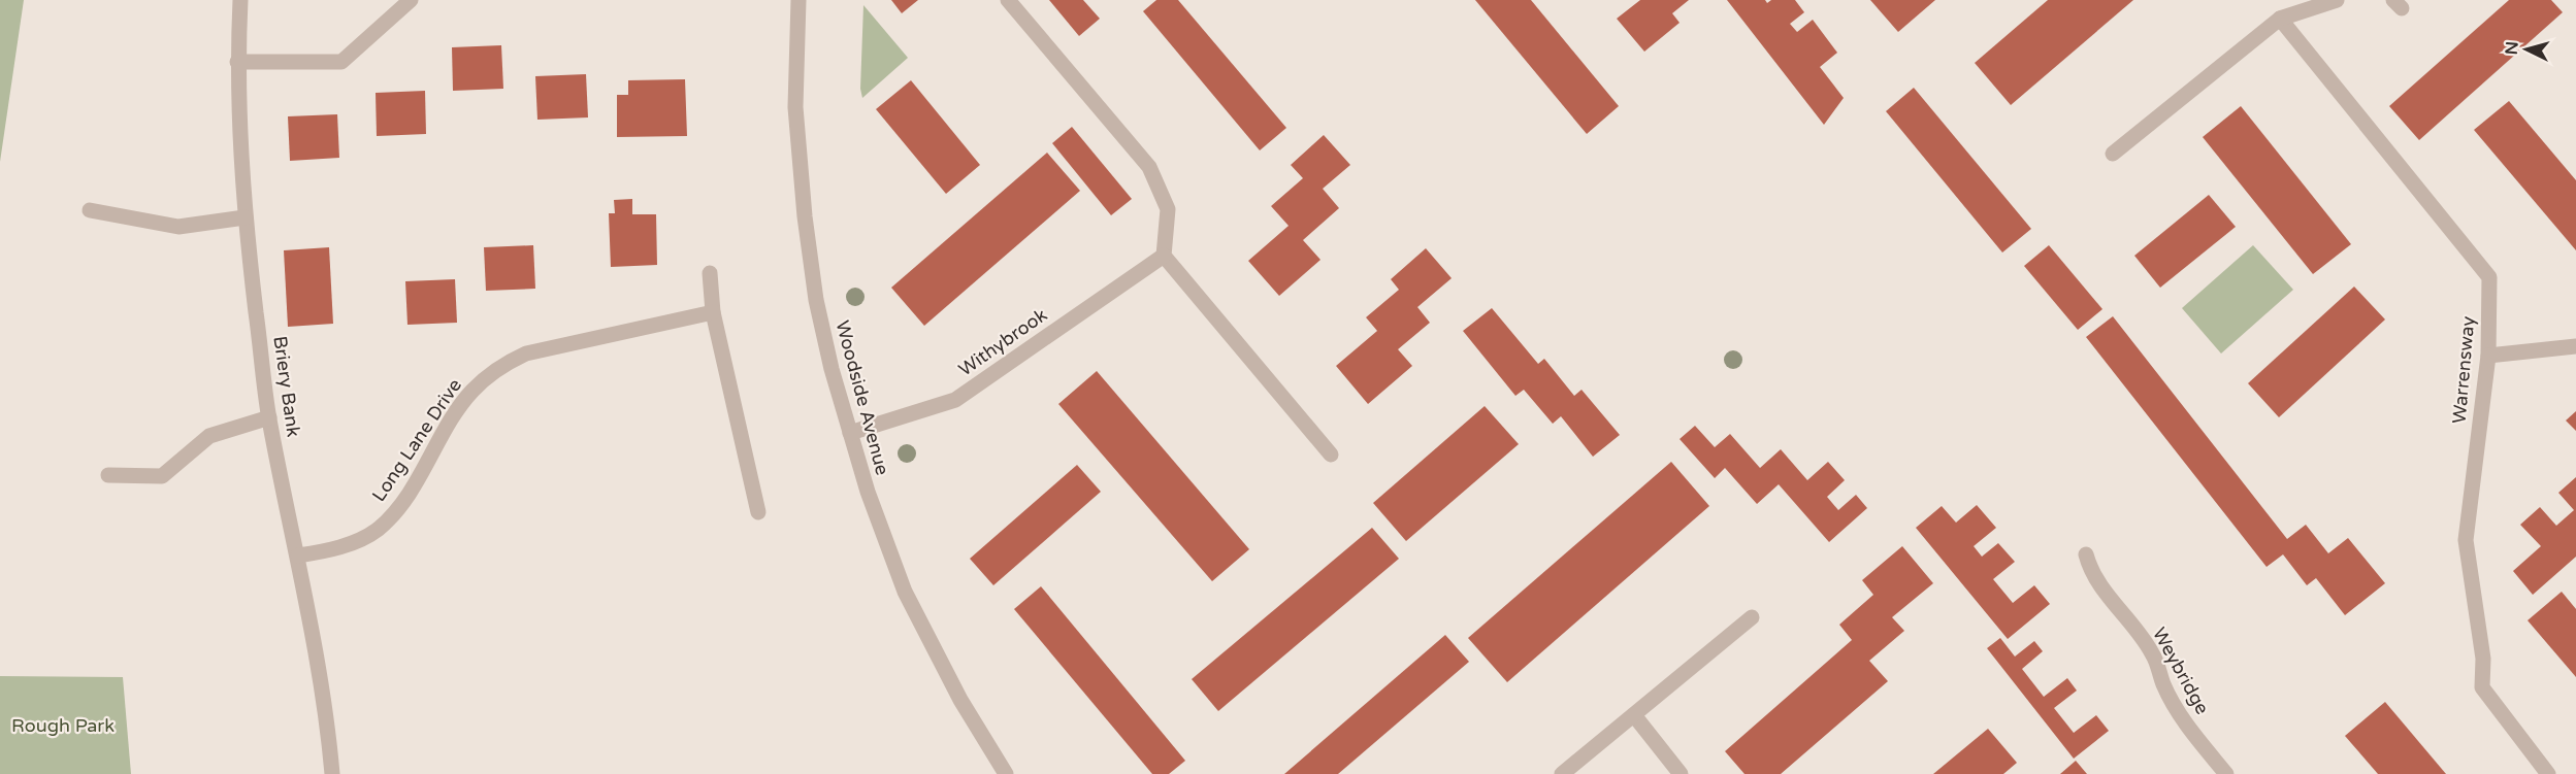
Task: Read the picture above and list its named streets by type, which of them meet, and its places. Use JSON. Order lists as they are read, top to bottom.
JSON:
{
  "streets": {
    "street": [
      "Withybrook",
      "Warrensway",
      "Briery Bank",
      "Woodside Avenue",
      "Long Lane Drive",
      "Weybridge"
    ]
  },
  "crossings": [
    ["Withybrook", "Woodside Avenue"],
    ["Briery Bank", "Long Lane Drive"]
  ],
  "parks": ["Rough Park"],
  "north": "left"
}
